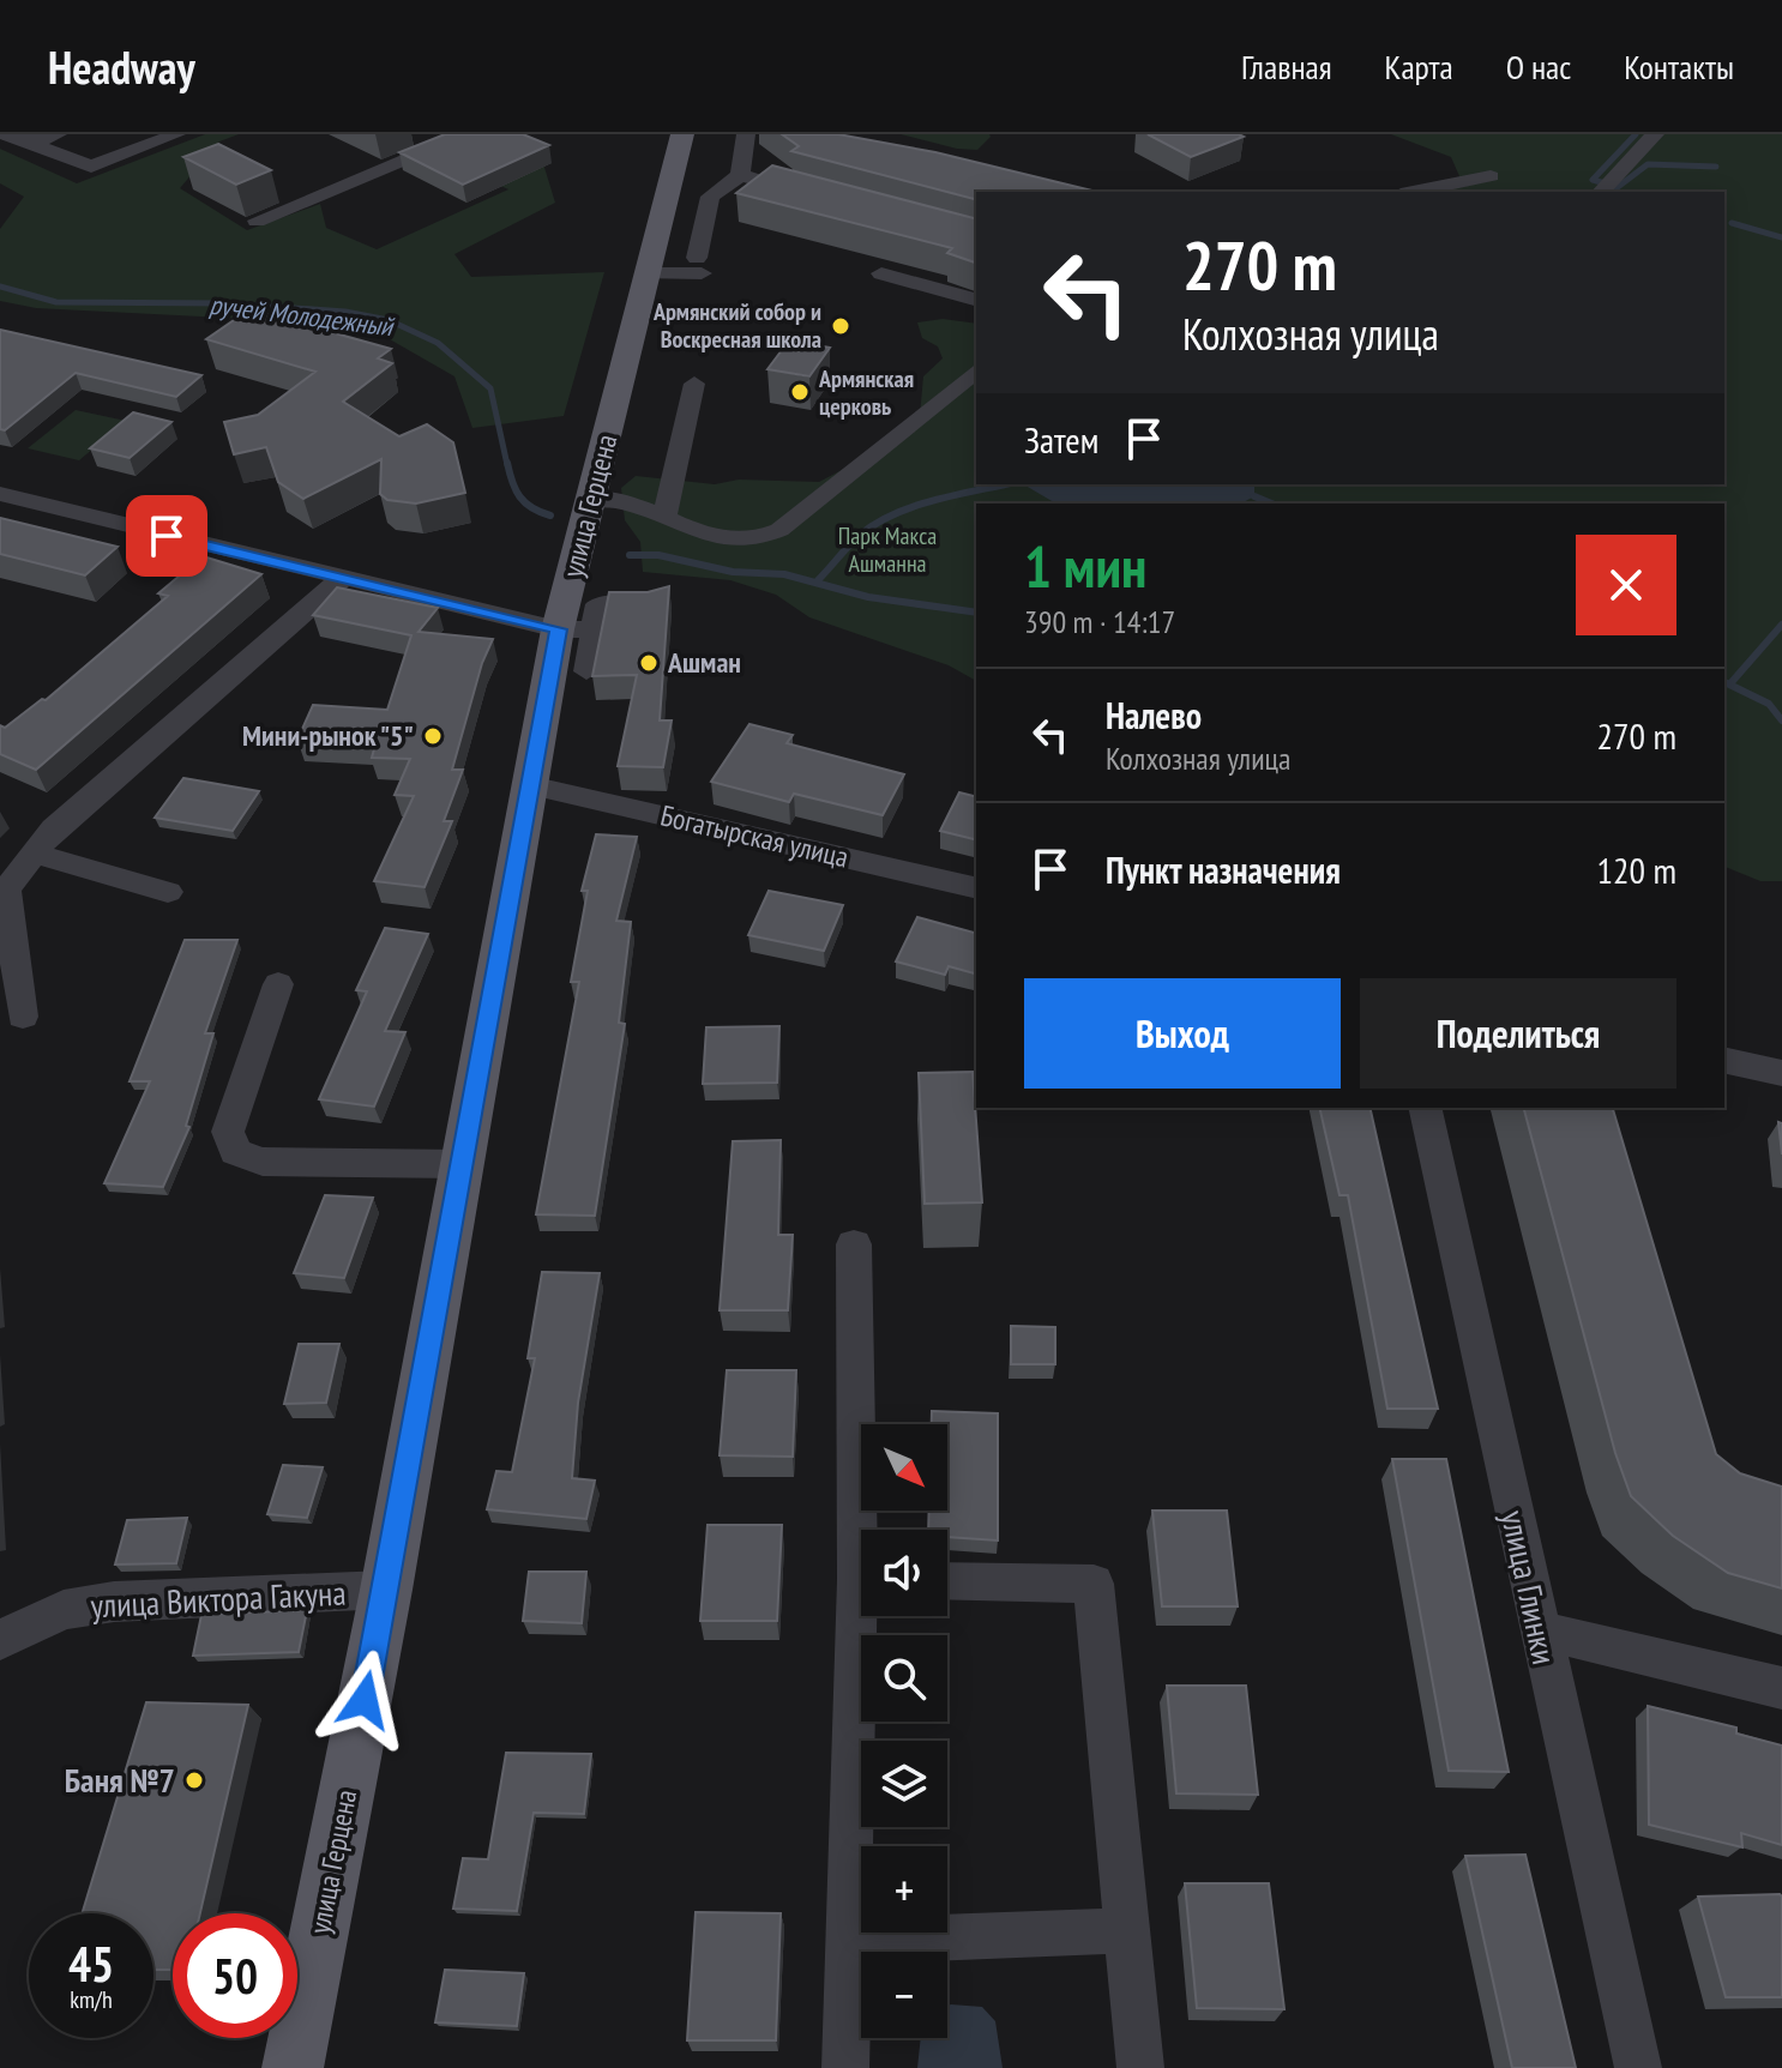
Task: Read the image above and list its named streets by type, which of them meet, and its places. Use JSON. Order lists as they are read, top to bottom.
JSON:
{
  "streets": {
    "main road": ["улица Герцена"],
    "street": ["Богатырская улица", "улица Глинки", "улица Виктора Гакуна"]
  },
  "crossings": [
    ["улица Герцена", "Богатырская улица"],
    ["улица Герцена", "улица Виктора Гакуна"]
  ],
  "water": ["ручей Молодежный"],
  "parks": ["Парк Макса Ашманна"],
  "places": [
    "Армянский собор и Воскресная школа",
    "Армянская церковь",
    "Ашман",
    "Мини-рынок \"5\"",
    "Баня №7"
  ],
  "north": "bottom right",
  "page": {
    "header": "Headway",
    "nav": [
      "Главная",
      "Карта",
      "О нас",
      "Контакты"
    ],
    "turn": ["270 m", "Колхозная улица"],
    "then": "Затем",
    "heading": ["1 мин", "390 m · 14:17"],
    "list": [
      {
        "name": "Налево",
        "note": "Колхозная улица",
        "value": "270 m"
      },
      {
        "name": "Пункт назначения",
        "value": "120 m"
      }
    ],
    "buttons": ["Выход", "Поделиться"],
    "map_buttons": ["+", "−"],
    "speed": "45 km/h",
    "limit": "50"
  }
}
